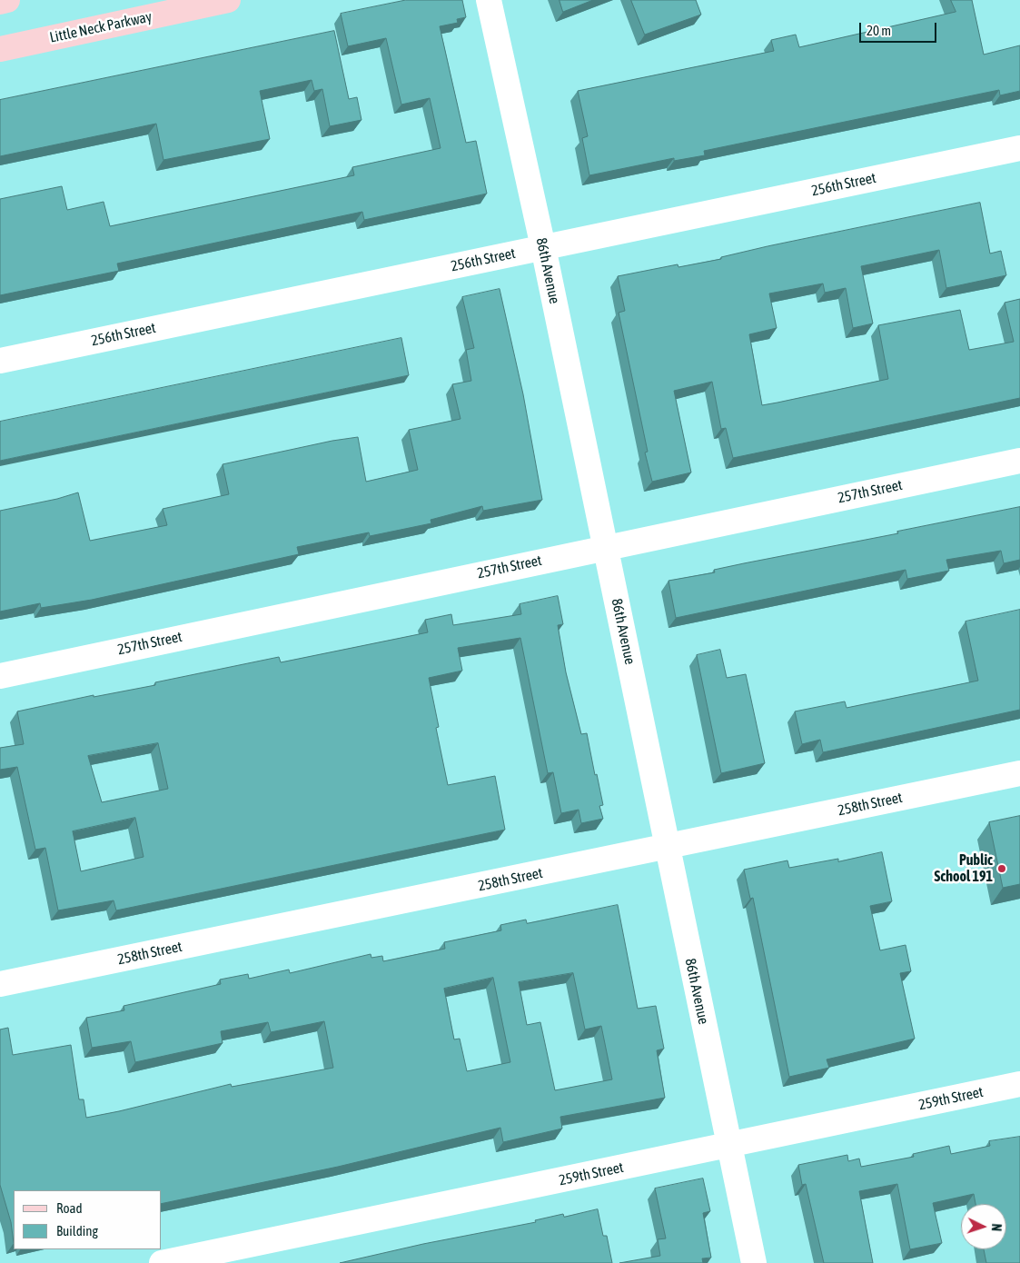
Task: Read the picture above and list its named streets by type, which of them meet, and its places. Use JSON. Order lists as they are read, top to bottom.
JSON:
{
  "streets": {
    "main road": ["Little Neck Parkway"],
    "street": [
      "256th Street",
      "86th Avenue",
      "257th Street",
      "258th Street",
      "259th Street"
    ]
  },
  "crossings": [
    ["256th Street", "86th Avenue"],
    ["86th Avenue", "257th Street"],
    ["86th Avenue", "258th Street"],
    ["86th Avenue", "259th Street"]
  ],
  "places": ["Public School 191"],
  "legend": ["Road", "Building"],
  "scale_bar": "20 m",
  "north": "right"
}
